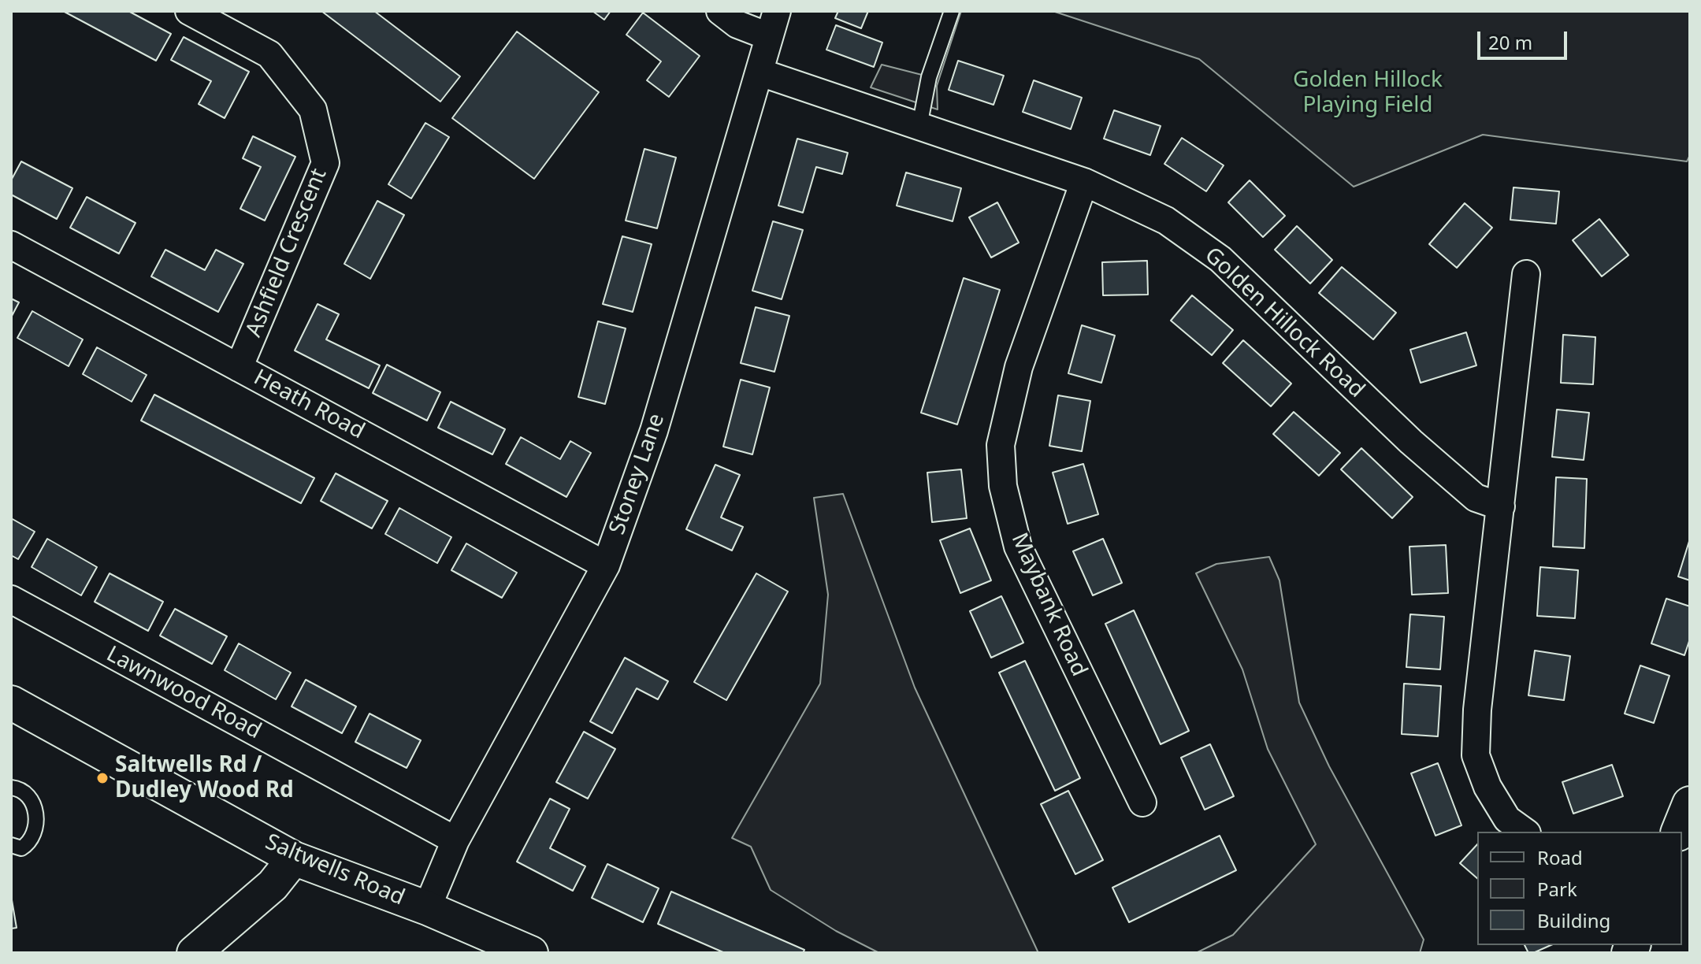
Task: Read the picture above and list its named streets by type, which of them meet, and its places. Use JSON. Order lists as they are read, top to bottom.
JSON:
{
  "streets": {
    "street": [
      "Ashfield Crescent",
      "Golden Hillock Road",
      "Heath Road",
      "Stoney Lane",
      "Maybank Road",
      "Lawnwood Road",
      "Saltwells Road"
    ]
  },
  "crossings": [
    ["Ashfield Crescent", "Heath Road"],
    ["Golden Hillock Road", "Stoney Lane"],
    ["Golden Hillock Road", "Maybank Road"],
    ["Heath Road", "Stoney Lane"],
    ["Stoney Lane", "Lawnwood Road"],
    ["Stoney Lane", "Saltwells Road"]
  ],
  "parks": ["Golden Hillock Playing Field"],
  "places": ["Saltwells Rd / Dudley Wood Rd"],
  "legend": ["Road", "Park", "Building"],
  "scale_bar": "20 m"
}
